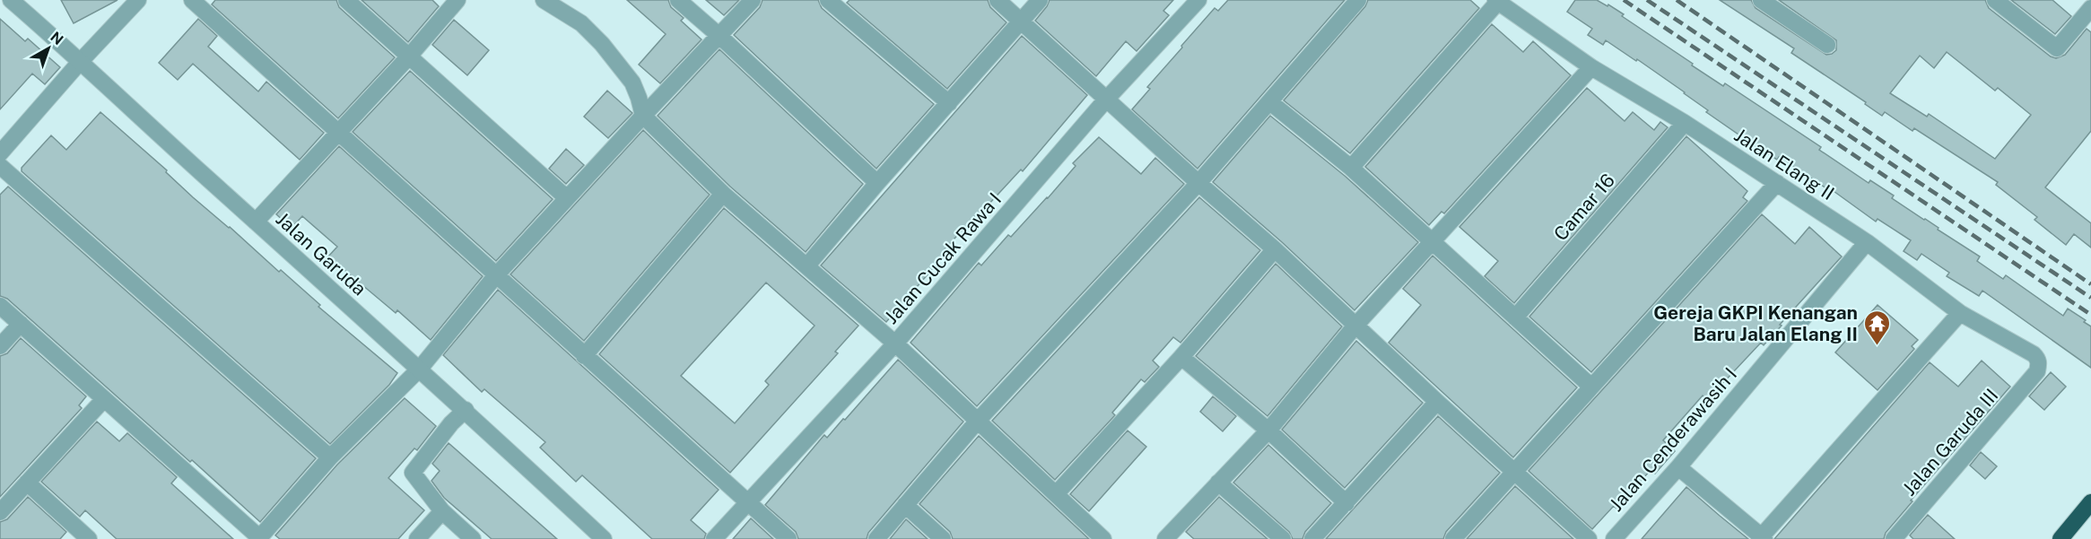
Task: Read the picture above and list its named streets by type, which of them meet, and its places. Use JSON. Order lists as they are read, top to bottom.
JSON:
{
  "streets": {
    "street": [
      "Jalan Elang II",
      "Camar 16",
      "Jalan Garuda",
      "Jalan Cucak Rawa I",
      "Jalan Cenderawasih I",
      "Jalan Garuda III"
    ]
  },
  "crossings": [
    ["Jalan Elang II", "Camar 16"],
    ["Jalan Elang II", "Jalan Cenderawasih I"],
    ["Jalan Elang II", "Jalan Garuda III"]
  ],
  "places": {
    "temple": ["Gereja GKPI Kenangan Baru Jalan Elang II"]
  },
  "north": "top right"
}
